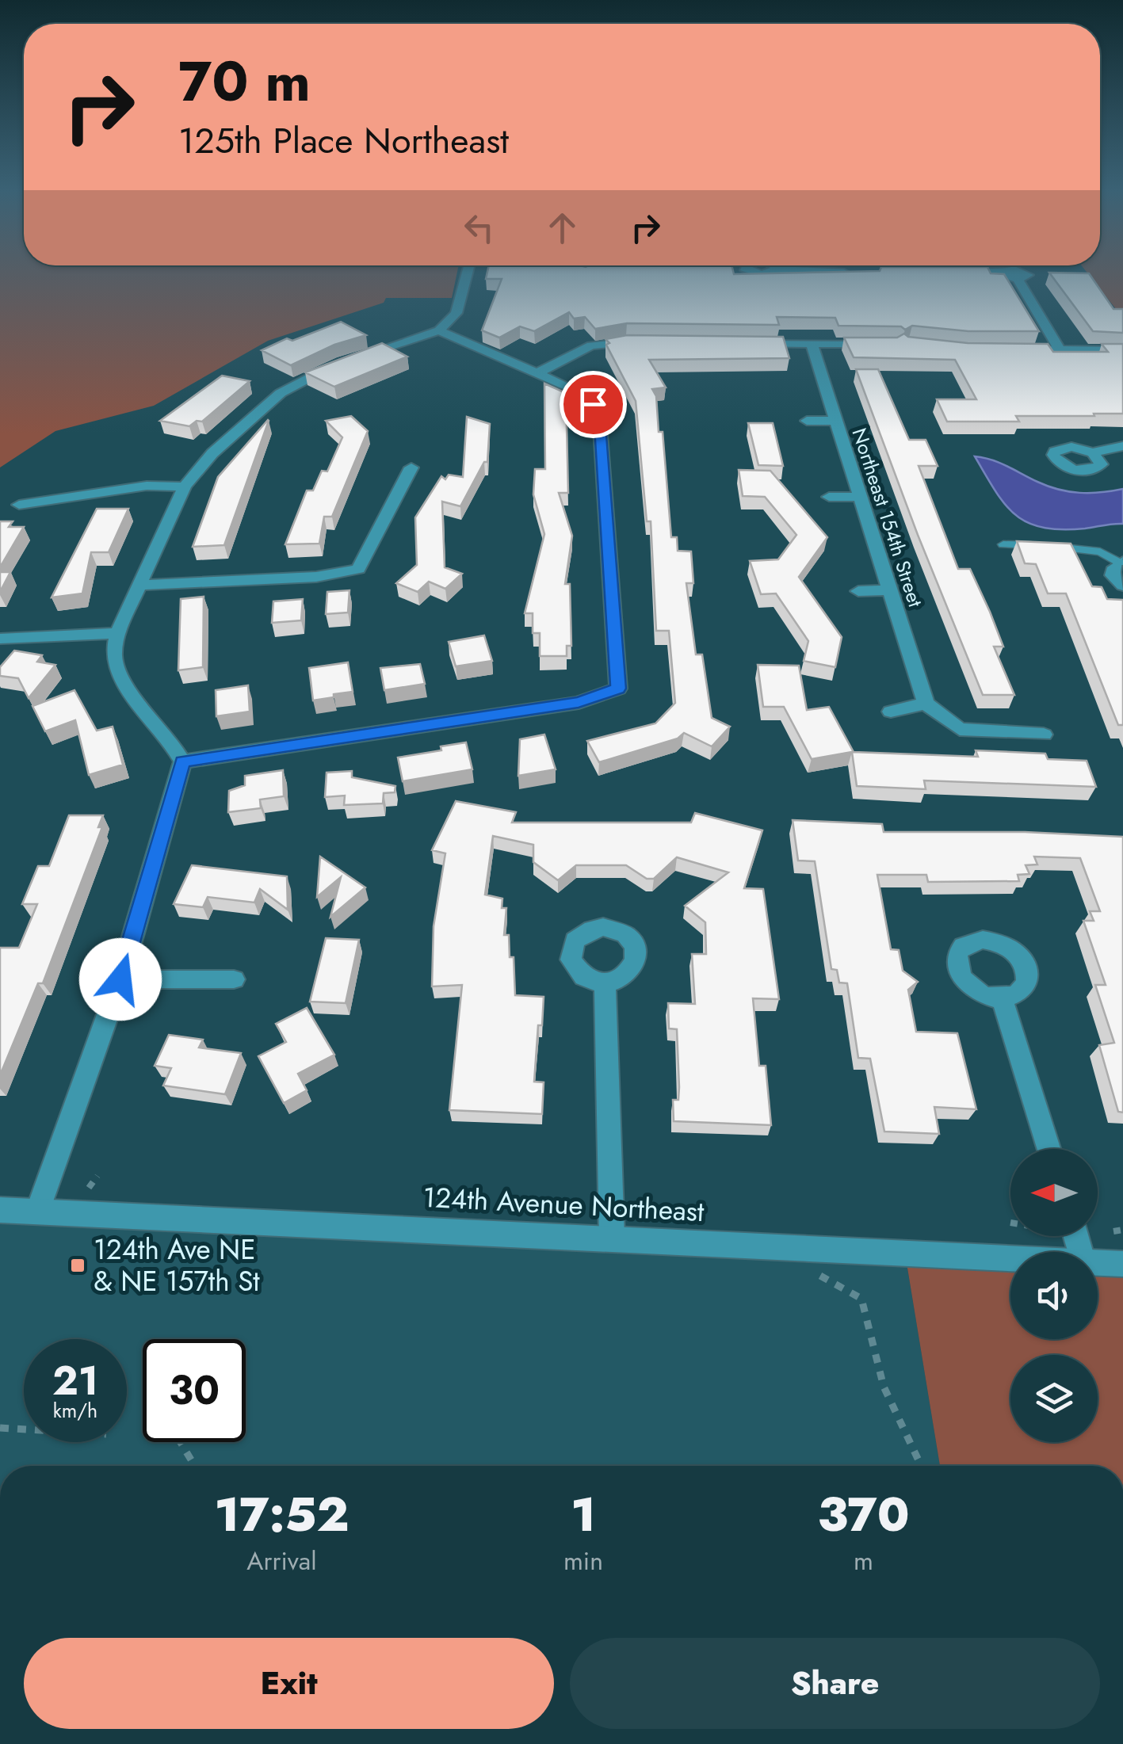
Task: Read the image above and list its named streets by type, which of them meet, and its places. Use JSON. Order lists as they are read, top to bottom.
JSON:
{
  "streets": {
    "street": ["Northeast 154th Street", "124th Avenue Northeast"]
  },
  "places": {
    "transit": ["124th Ave NE & NE 157th St"]
  },
  "north": "left",
  "page": {
    "turn": ["70 m", "125th Place Northeast"],
    "speed": "21 km/h",
    "limit": "30",
    "eta": [
      "17:52",
      "Arrival",
      "1",
      "min",
      "370",
      "m"
    ],
    "buttons": ["Exit", "Share"]
  }
}
